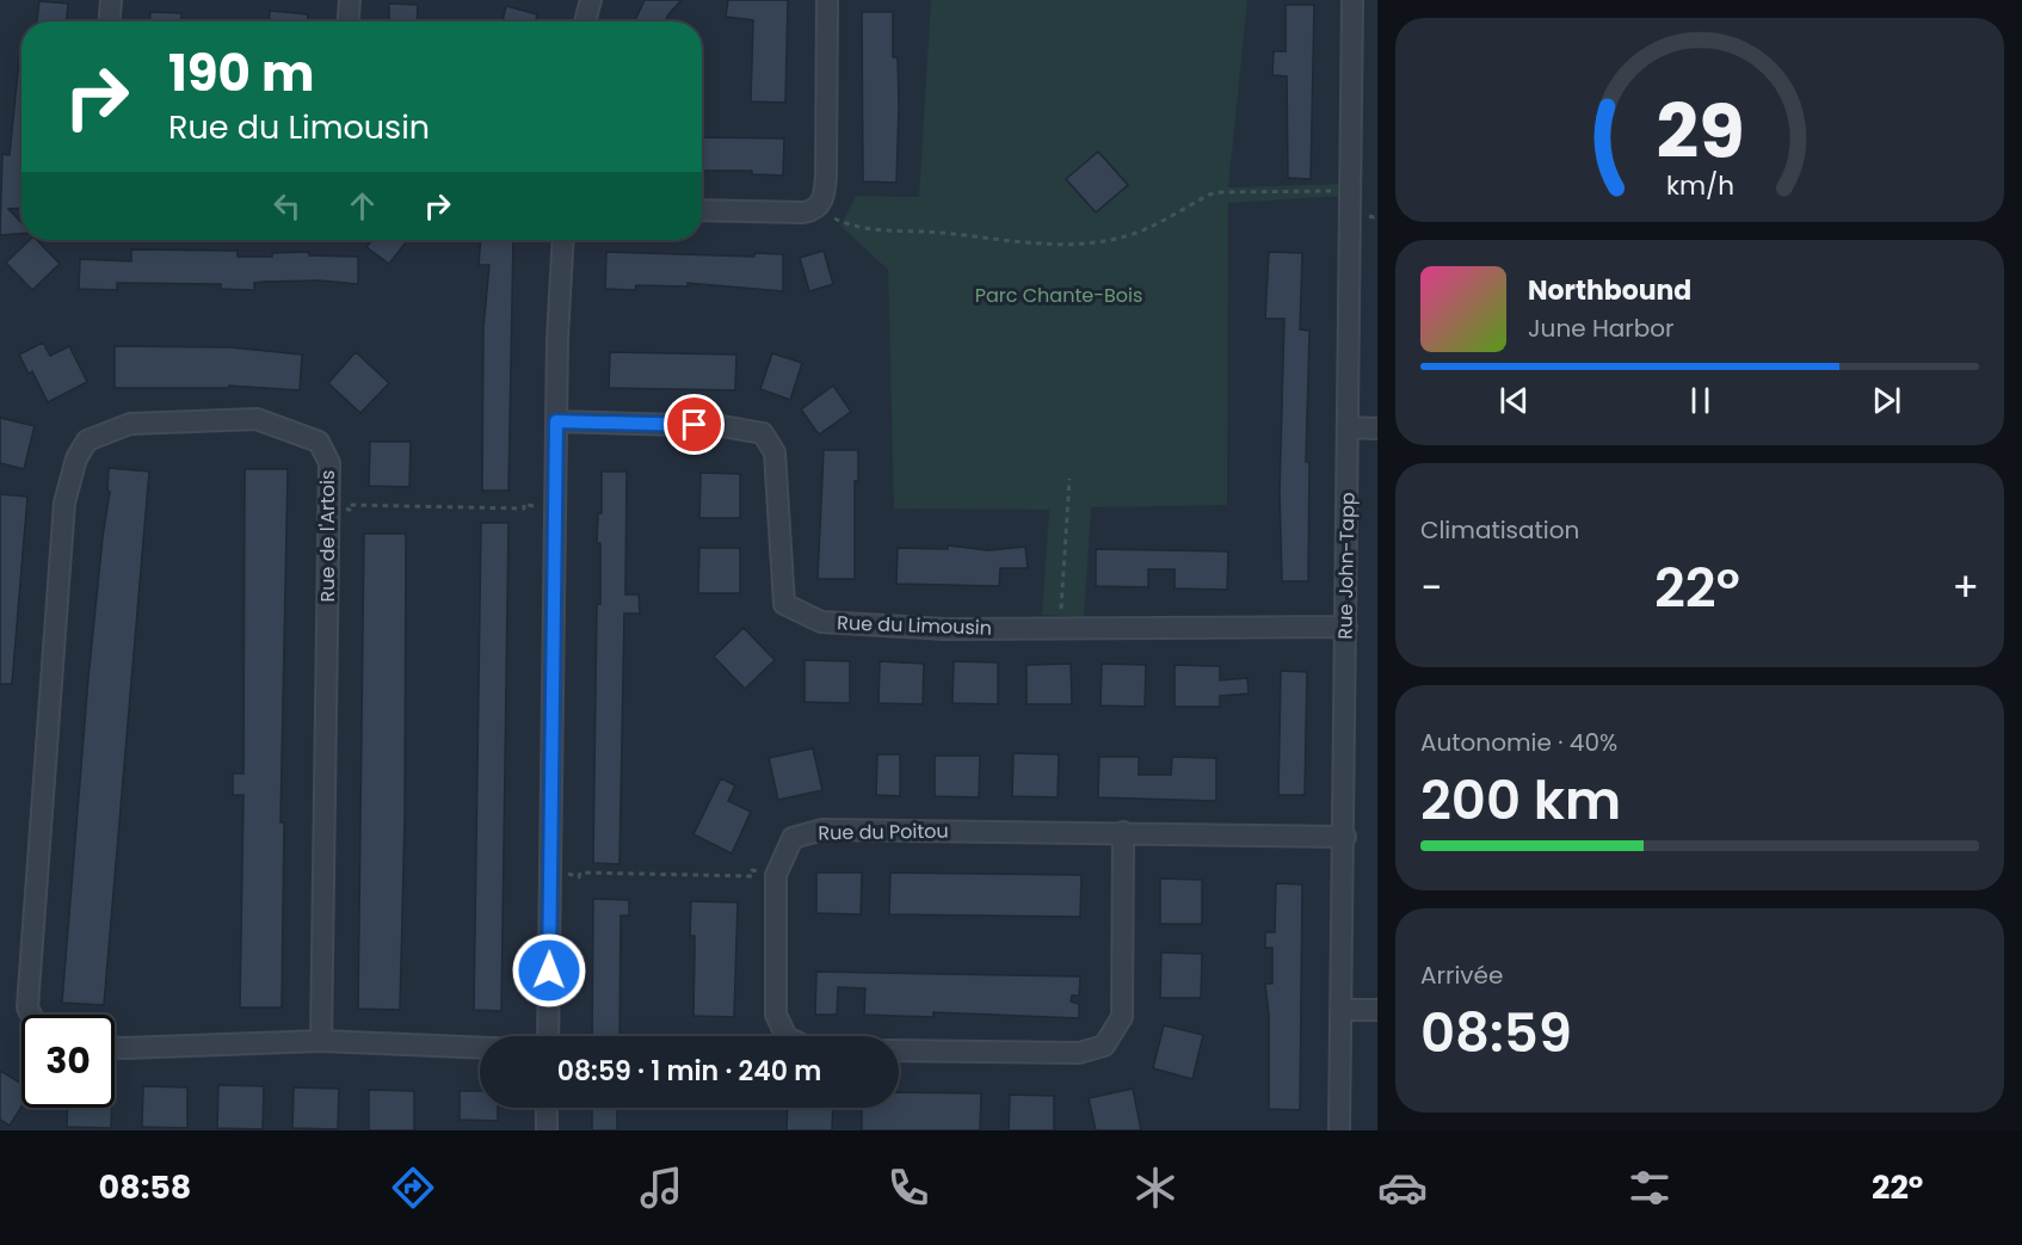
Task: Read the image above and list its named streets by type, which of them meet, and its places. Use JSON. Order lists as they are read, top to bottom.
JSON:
{
  "streets": {
    "street": [
      "Rue de l'Artois",
      "Rue John-Tapp",
      "Rue du Limousin",
      "Rue du Poitou"
    ]
  },
  "crossings": [
    ["Rue John-Tapp", "Rue du Limousin"],
    ["Rue John-Tapp", "Rue du Poitou"]
  ],
  "parks": ["Parc Chante-Bois"],
  "page": {
    "turn": ["190 m", "Rue du Limousin"],
    "song": ["Northbound", "June Harbor"],
    "tile": [
      "Climatisation",
      ["Autonomie · 40%", "200 km"],
      ["Arrivée", "08:59"]
    ],
    "heat": ["−", "22°", "+"],
    "limit": "30",
    "trip": "08:59 · 1 min · 240 m",
    "tabs": ["08:58", "22°"],
    "gauge": ["29", "km/h"]
  }
}
